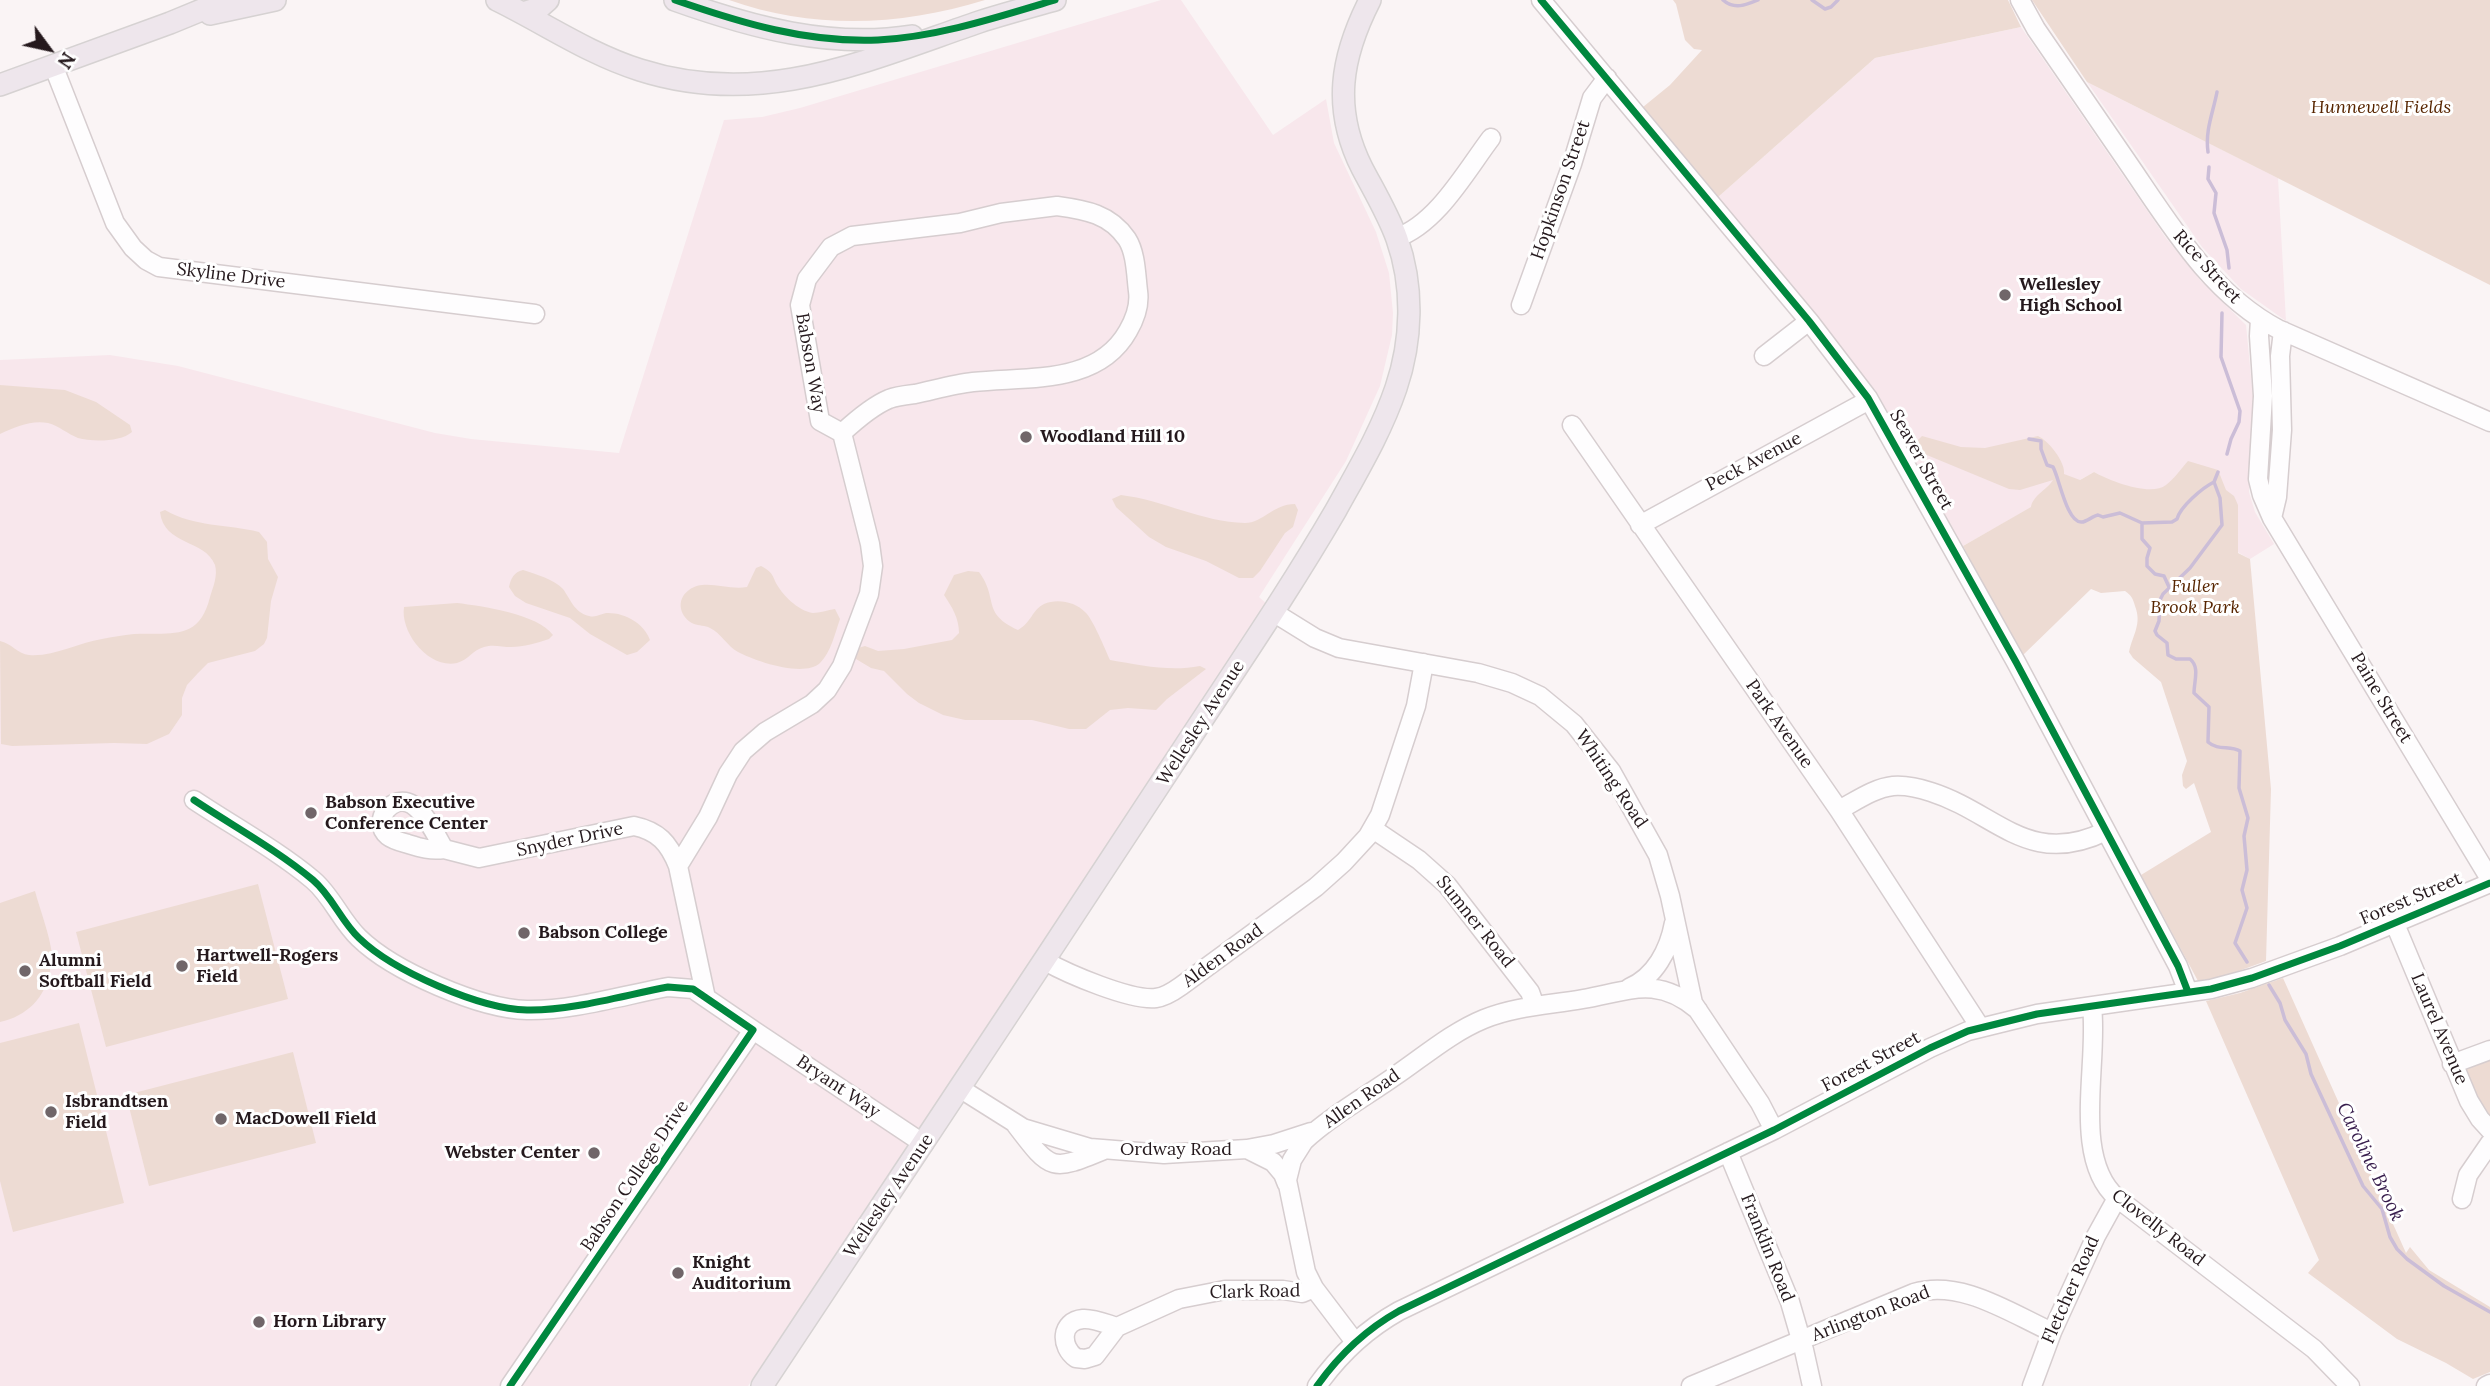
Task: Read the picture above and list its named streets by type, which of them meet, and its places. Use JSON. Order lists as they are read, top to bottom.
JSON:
{
  "streets": {
    "main road": ["Wellesley Avenue"],
    "street": [
      "Hopkinson Street",
      "Rice Street",
      "Skyline Drive",
      "Babson Way",
      "Seaver Street",
      "Peck Avenue",
      "Paine Street",
      "Park Avenue",
      "Whiting Road",
      "Snyder Drive",
      "Forest Street",
      "Sumner Road",
      "Alden Road",
      "Laurel Avenue",
      "Bryant Way",
      "Allen Road",
      "Ordway Road",
      "Babson College Drive",
      "Clovelly Road",
      "Franklin Road",
      "Fletcher Road",
      "Clark Road",
      "Arlington Road"
    ]
  },
  "crossings": [
    ["Hopkinson Street", "Seaver Street"],
    ["Rice Street", "Paine Street"],
    ["Seaver Street", "Peck Avenue"],
    ["Seaver Street", "Forest Street"],
    ["Peck Avenue", "Park Avenue"],
    ["Paine Street", "Forest Street"],
    ["Wellesley Avenue", "Whiting Road"],
    ["Wellesley Avenue", "Alden Road"],
    ["Wellesley Avenue", "Bryant Way"],
    ["Wellesley Avenue", "Ordway Road"],
    ["Park Avenue", "Forest Street"],
    ["Whiting Road", "Forest Street"],
    ["Whiting Road", "Allen Road"],
    ["Forest Street", "Laurel Avenue"],
    ["Forest Street", "Allen Road"],
    ["Forest Street", "Clovelly Road"],
    ["Forest Street", "Franklin Road"],
    ["Sumner Road", "Alden Road"],
    ["Sumner Road", "Allen Road"],
    ["Bryant Way", "Babson College Drive"],
    ["Allen Road", "Ordway Road"],
    ["Allen Road", "Clark Road"],
    ["Clovelly Road", "Fletcher Road"],
    ["Franklin Road", "Arlington Road"],
    ["Fletcher Road", "Arlington Road"]
  ],
  "water": ["Caroline Brook"],
  "parks": ["Hunnewell Fields", "Fuller Brook Park"],
  "places": [
    "Wellesley High School",
    "Woodland Hill 10",
    "Babson Executive Conference Center",
    "Babson College",
    "Hartwell-Rogers Field",
    "Alumni Softball Field",
    "Isbrandtsen Field",
    "MacDowell Field",
    "Webster Center",
    "Knight Auditorium",
    "Horn Library"
  ],
  "north": "bottom right"
}
